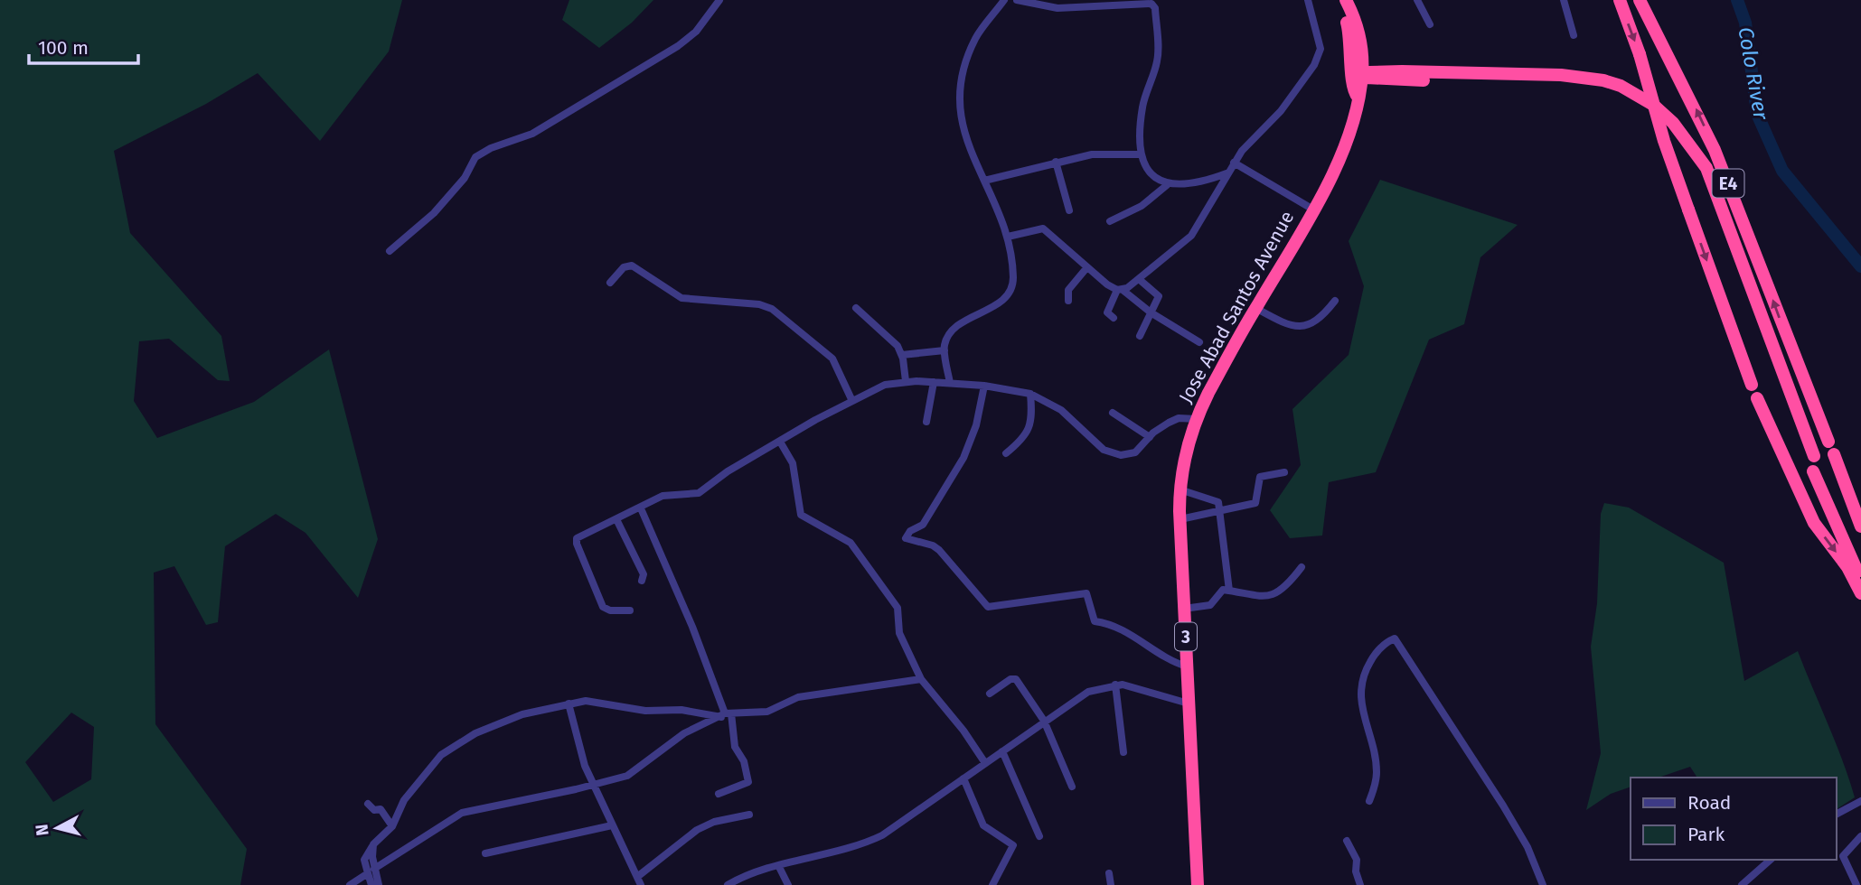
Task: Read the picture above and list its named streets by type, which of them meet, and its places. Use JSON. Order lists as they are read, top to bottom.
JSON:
{
  "streets": {
    "highway": ["E4", "Jose Abad Santos Avenue", "3"]
  },
  "crossings": [
    ["E4", "Jose Abad Santos Avenue"]
  ],
  "water": ["Colo River"],
  "legend": ["Road", "Park"],
  "scale_bar": "100 m",
  "north": "left"
}
